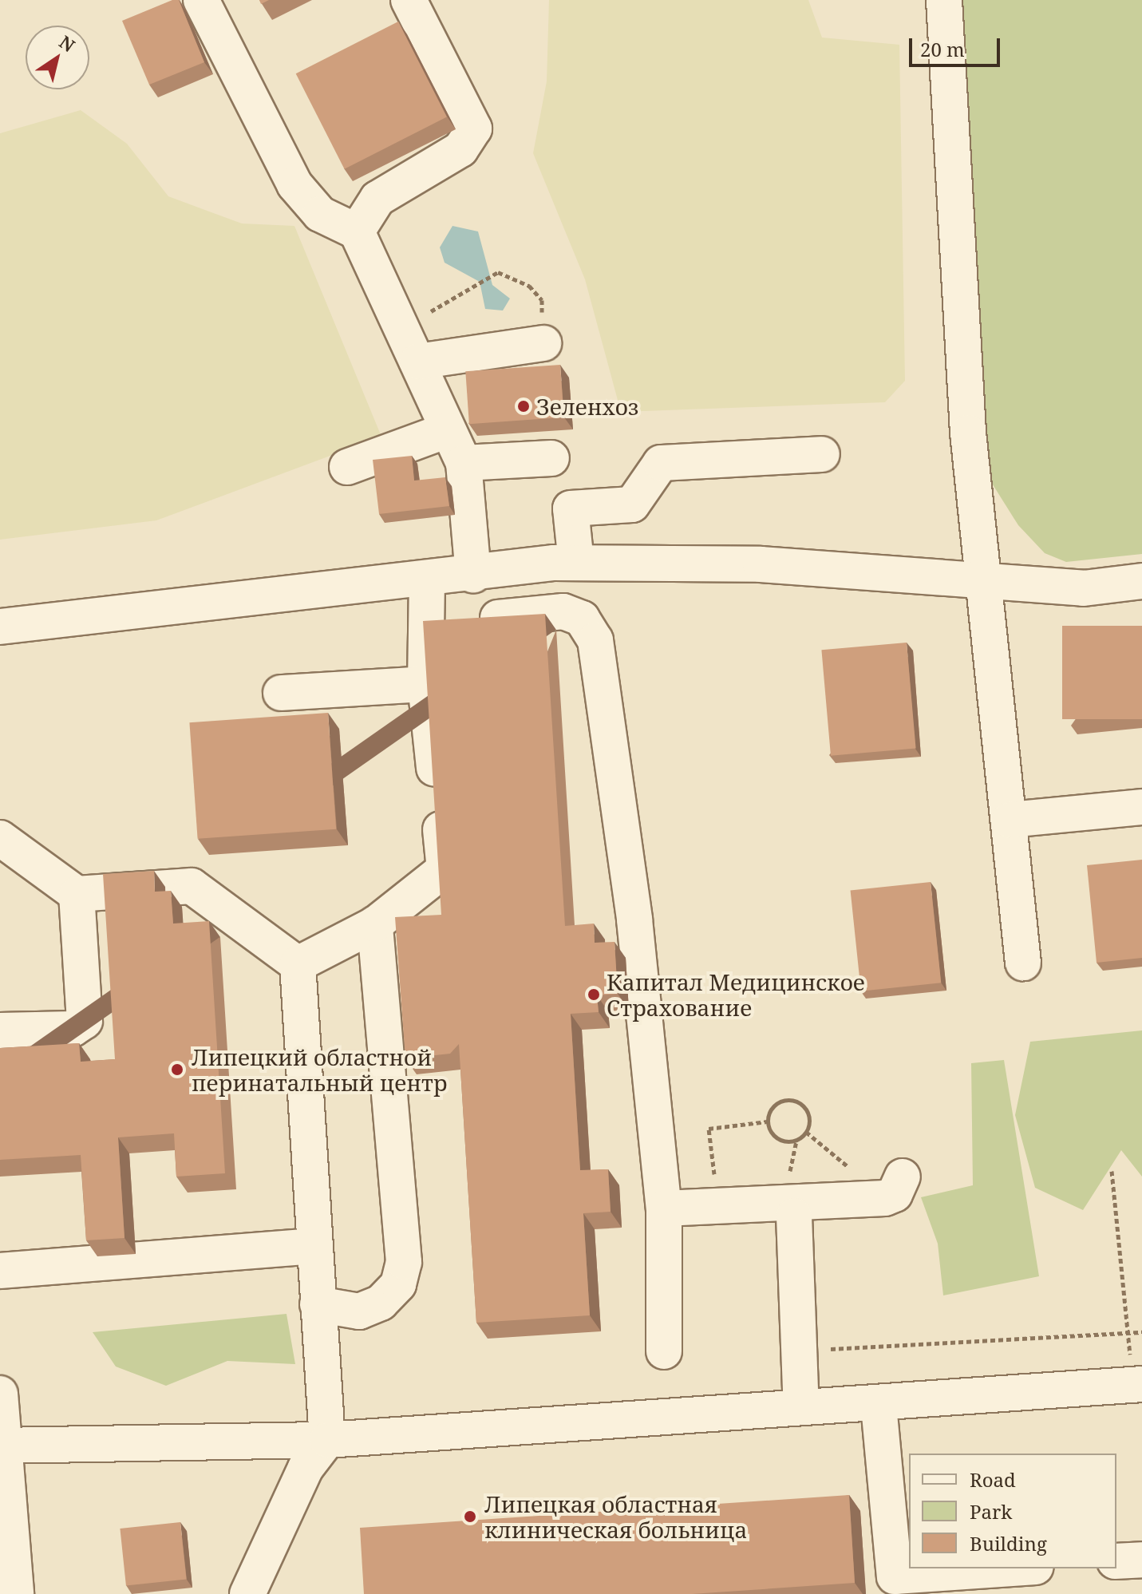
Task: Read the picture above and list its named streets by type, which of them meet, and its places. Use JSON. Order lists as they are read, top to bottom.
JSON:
{
  "places": [
    "Зеленхоз",
    "Капитал Медицинское Страхование",
    "Липецкий областной перинатальный центр",
    "Липецкая областная клиническая больница"
  ],
  "legend": ["Road", "Park", "Building"],
  "scale_bar": "20 m",
  "north": "top right"
}
